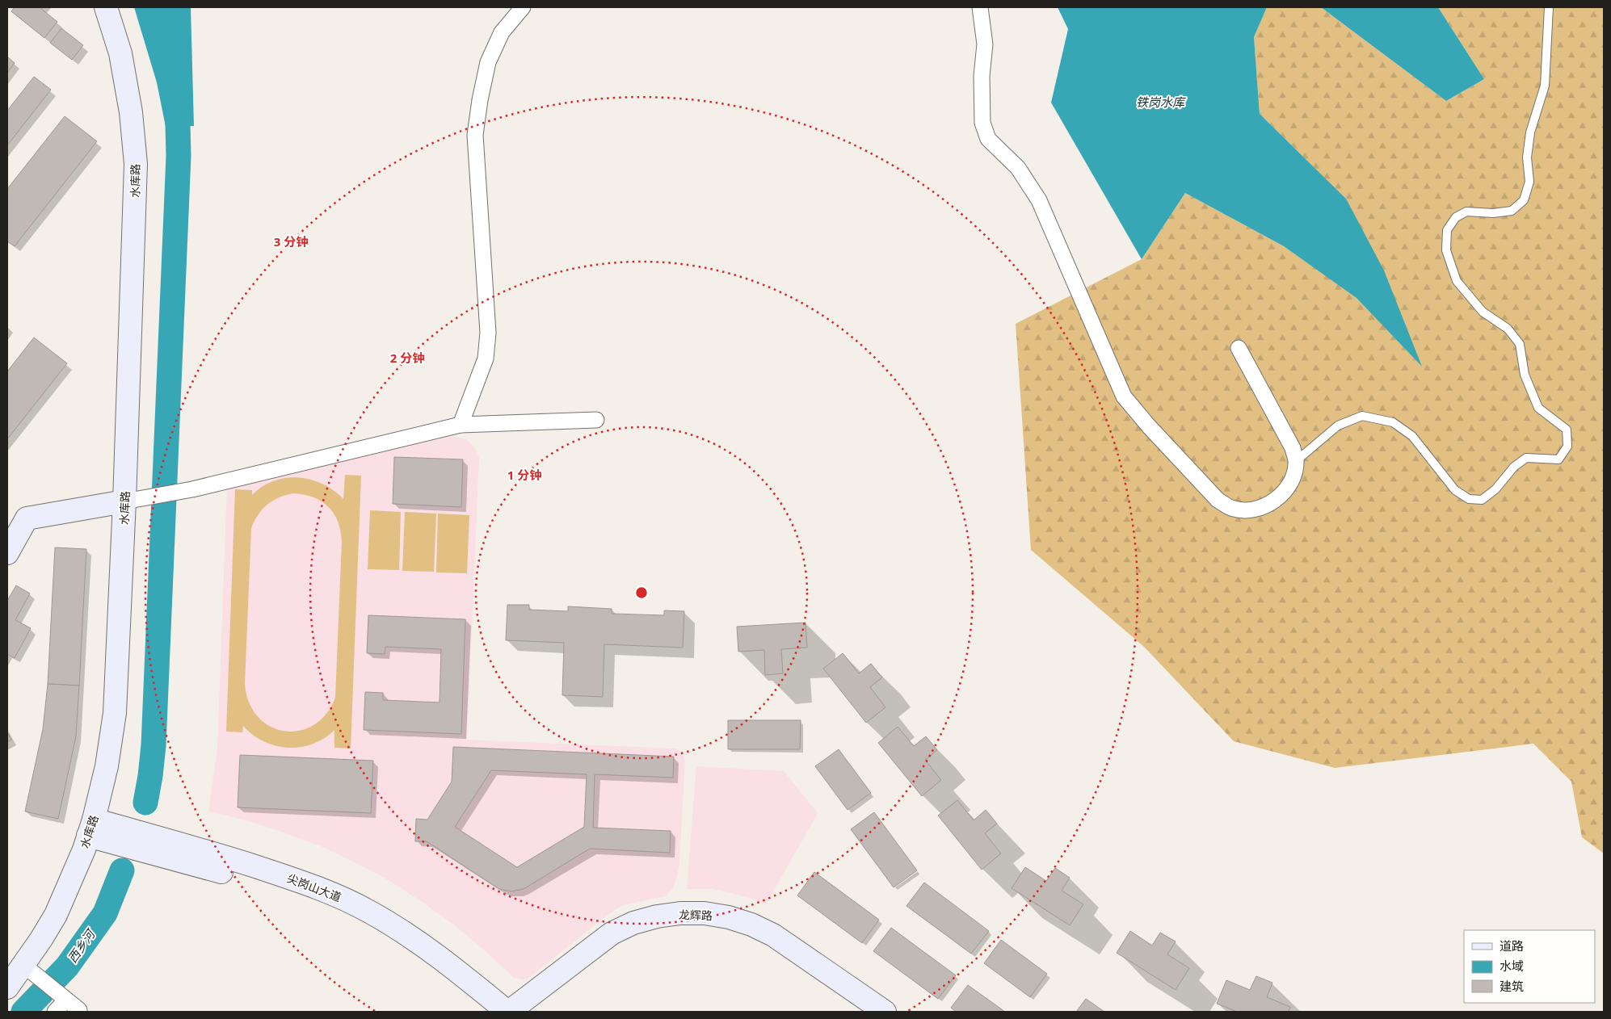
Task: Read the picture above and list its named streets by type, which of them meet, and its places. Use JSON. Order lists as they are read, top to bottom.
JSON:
{
  "streets": {
    "main road": ["水库路", "尖岗山大道", "龙辉路"]
  },
  "crossings": [
    ["水库路", "尖岗山大道"],
    ["尖岗山大道", "龙辉路"]
  ],
  "water": ["铁岗水库", "西乡河"],
  "legend": ["道路", "水域", "建筑"],
  "rings": ["3 分钟", "2 分钟", "1 分钟"]
}
